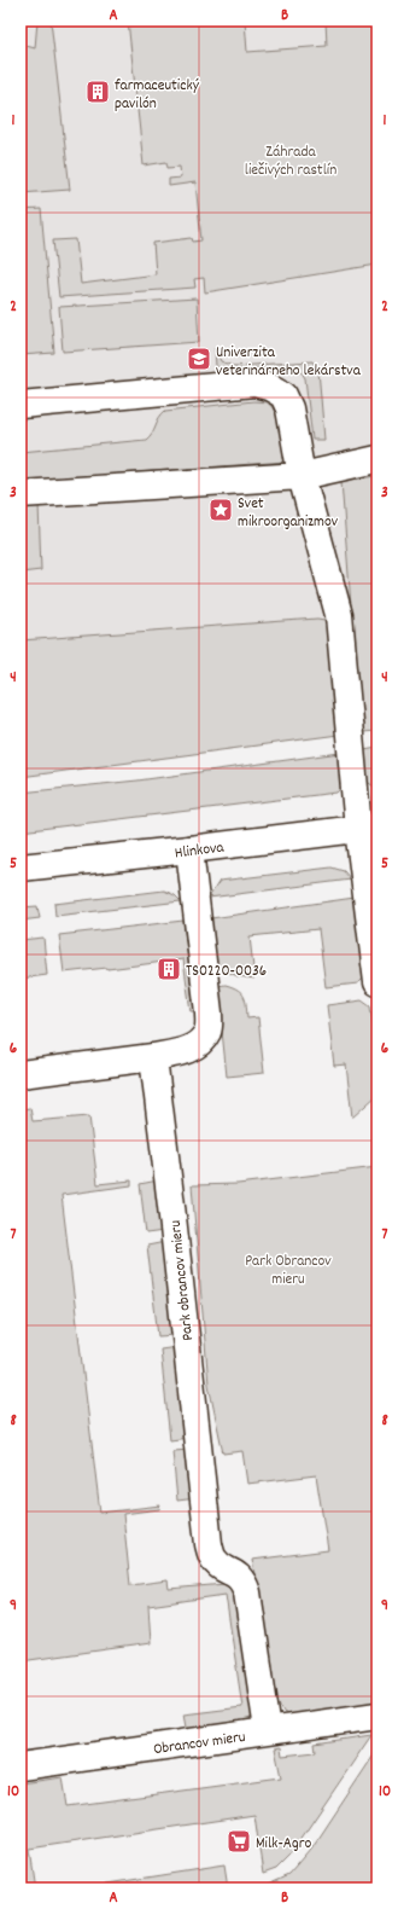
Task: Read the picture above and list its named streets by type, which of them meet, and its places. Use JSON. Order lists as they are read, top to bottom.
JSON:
{
  "streets": {
    "main road": ["Hlinkova", "Park obrancov mieru", "Obrancov mieru"]
  },
  "crossings": [
    ["Park obrancov mieru", "Obrancov mieru"]
  ],
  "parks": ["Záhrada liečivých rastlín", "Park Obrancov mieru"],
  "places": {
    "building": ["farmaceutický pavilón", "TS0220-0036"],
    "school or university": ["Univerzita veterinárneho lekárstva"],
    "place": ["Svet mikroorganizmov"],
    "supermarket": ["Milk-Agro"]
  },
  "grid": {
    "columns": ["A", "B"],
    "rows": [
      "1",
      "2",
      "3",
      "4",
      "5",
      "6",
      "7",
      "8",
      "9",
      "10"
    ]
  }
}
